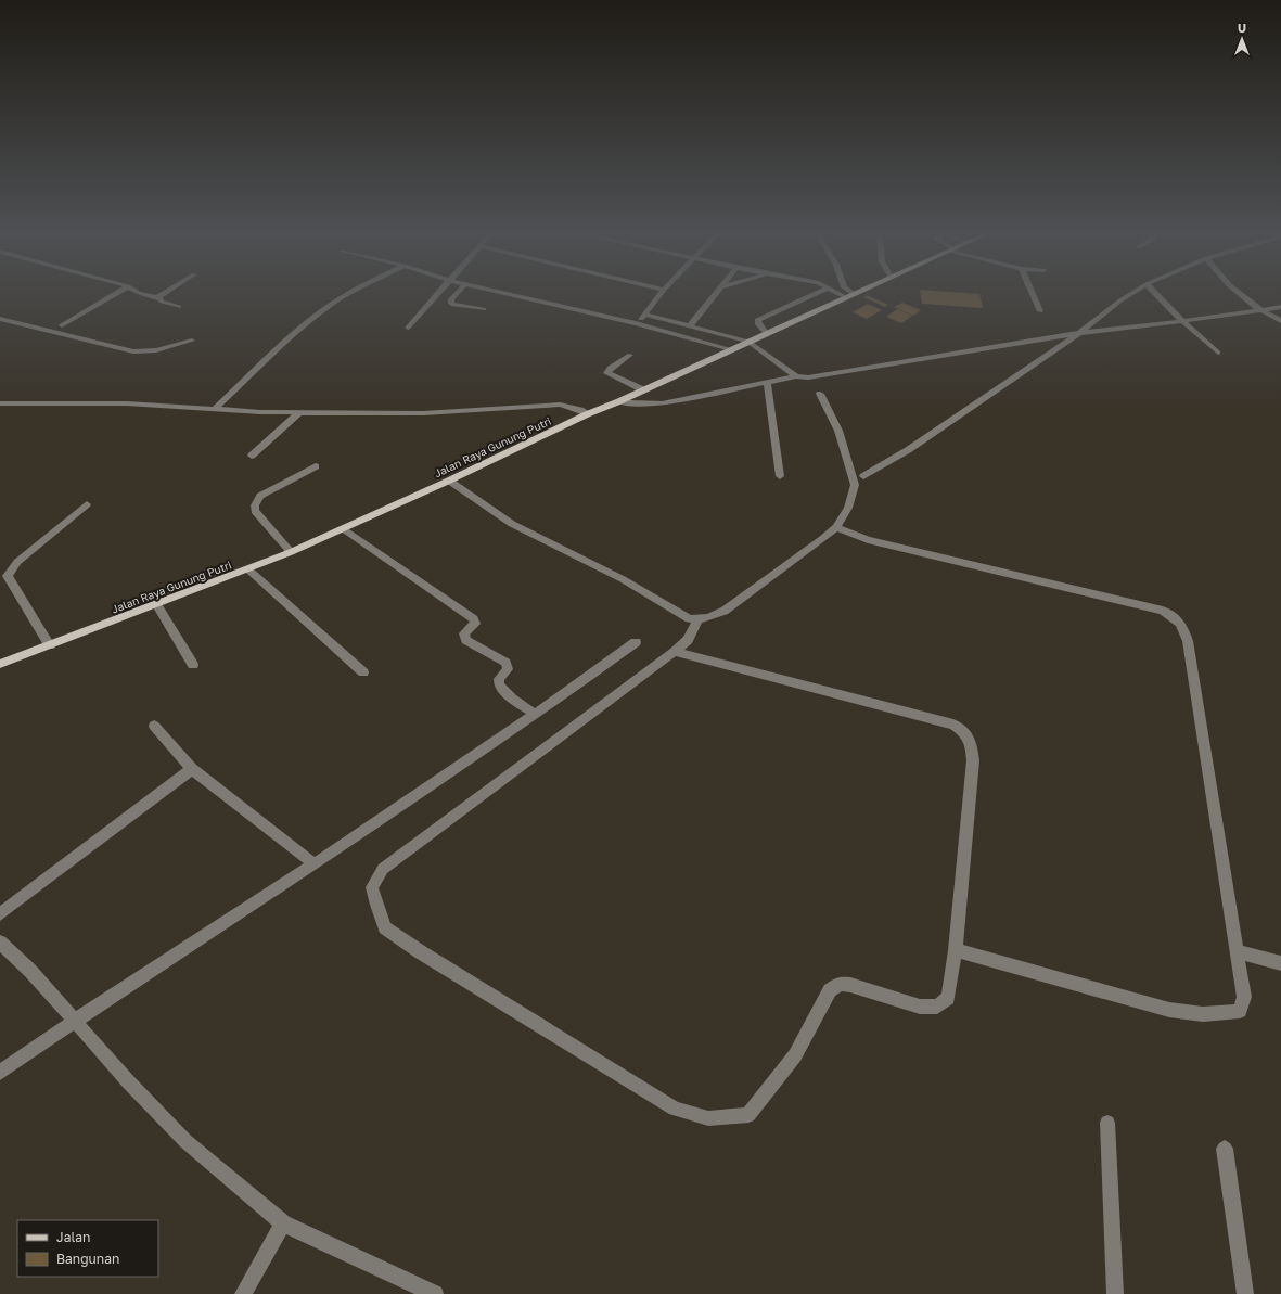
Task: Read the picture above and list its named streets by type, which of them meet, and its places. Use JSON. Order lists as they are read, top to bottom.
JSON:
{
  "streets": {
    "main road": ["Jalan Raya Gunung Putri"]
  },
  "legend": ["Jalan", "Bangunan"],
  "north": "top"
}
